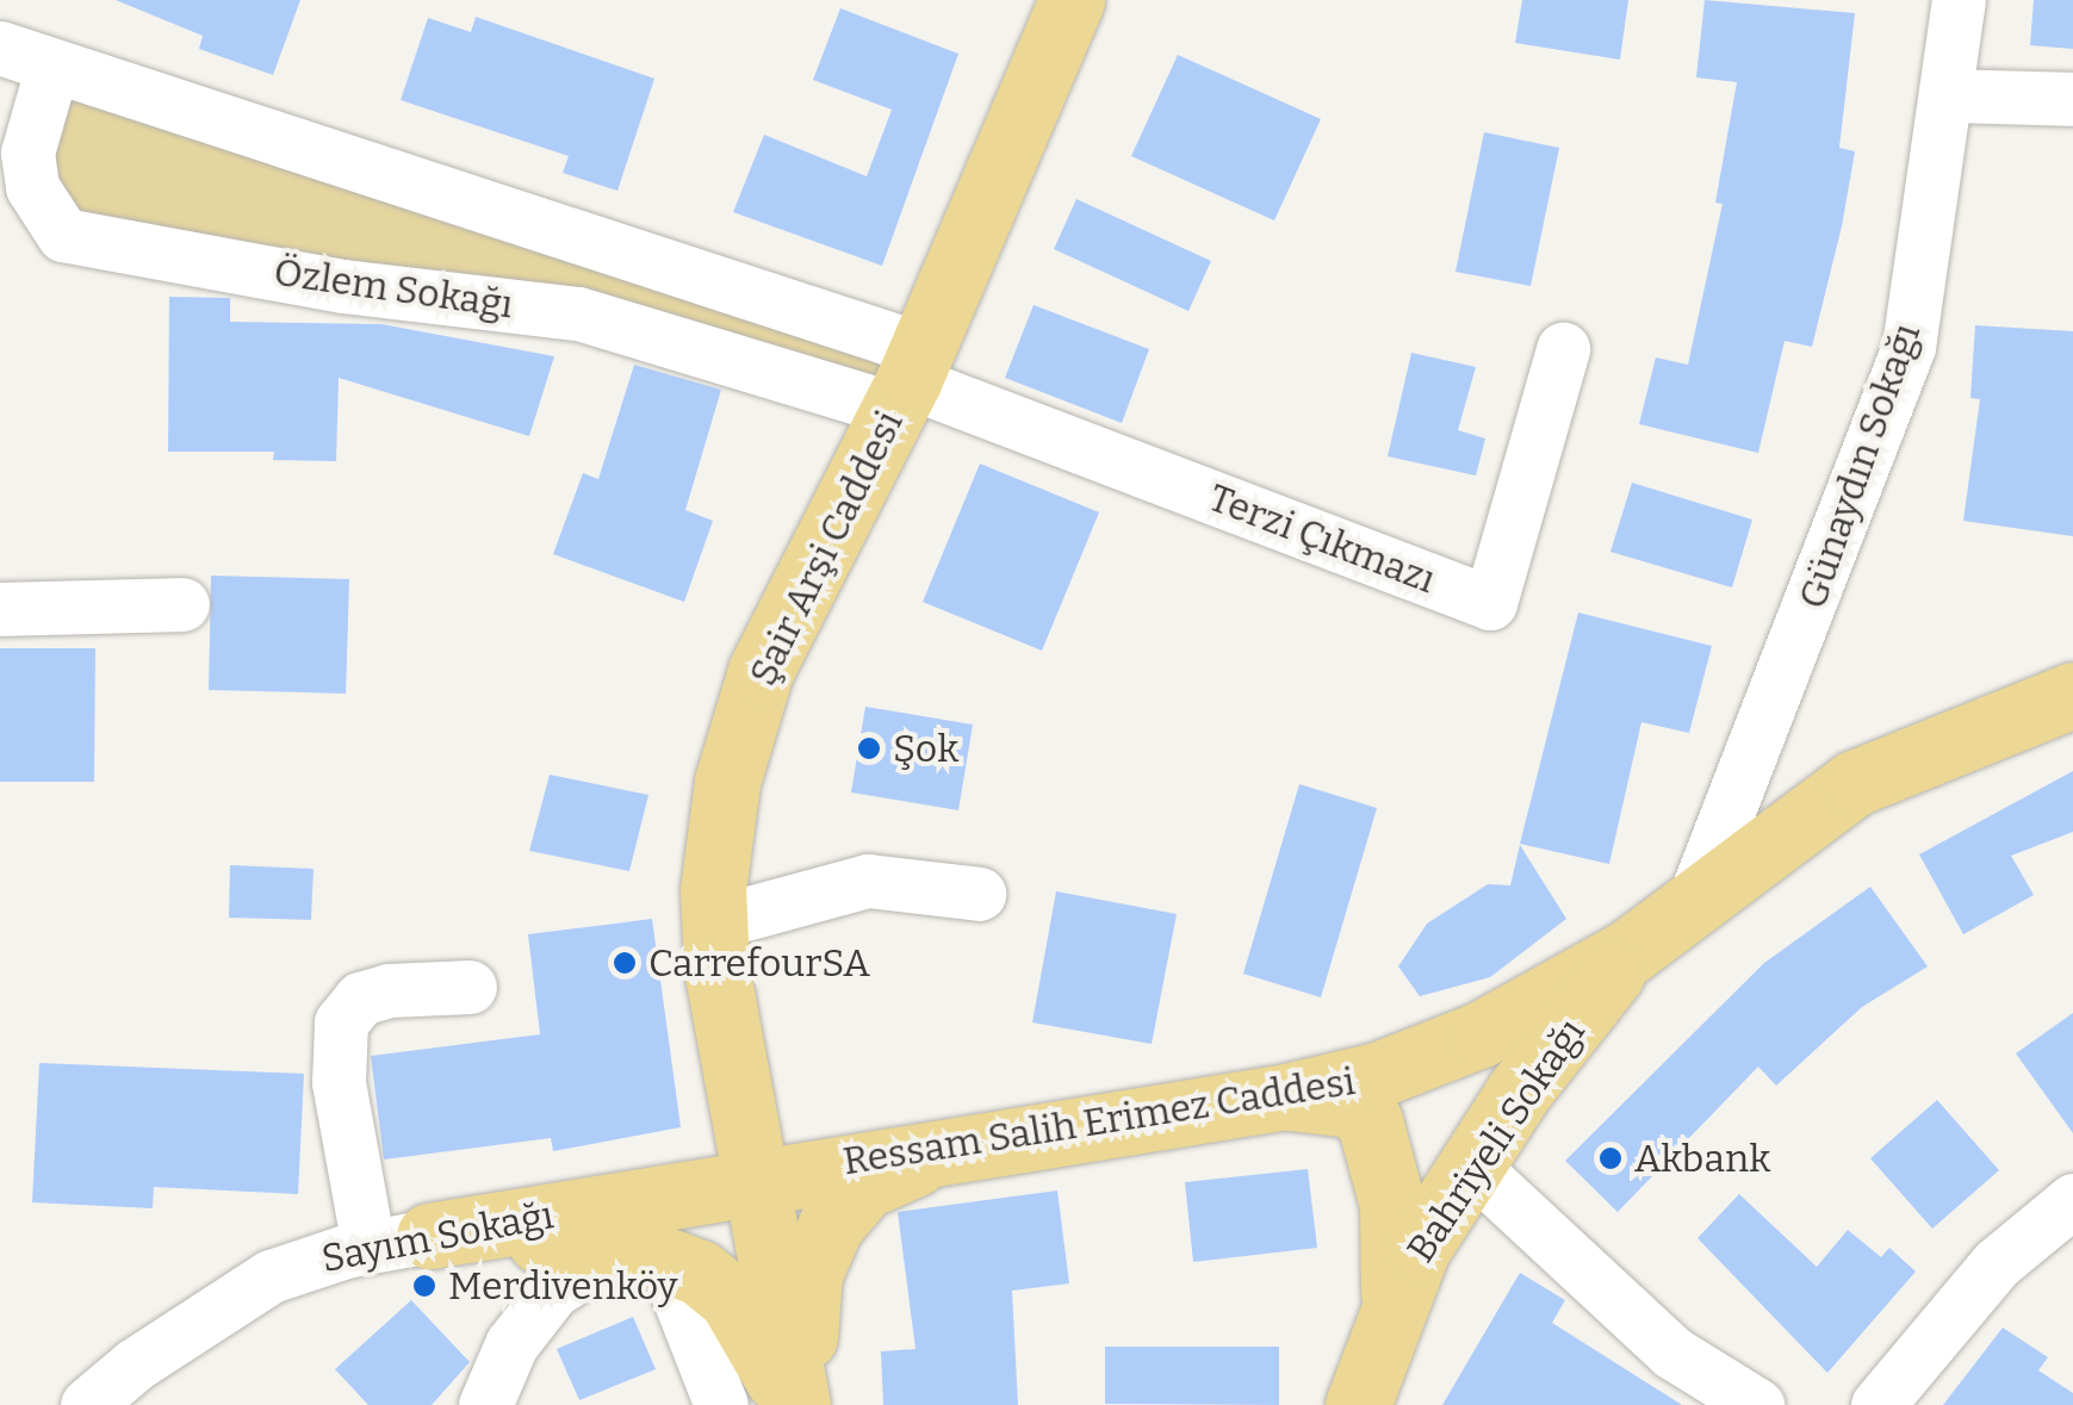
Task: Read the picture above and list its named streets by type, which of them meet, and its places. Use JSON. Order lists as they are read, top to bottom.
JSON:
{
  "streets": {
    "main road": [
      "Şair Arşi Caddesi",
      "Ressam Salih Erimez Caddesi",
      "Bahriyeli Sokağı",
      "Sayım Sokağı"
    ],
    "street": ["Özlem Sokağı", "Günaydın Sokağı", "Terzi Çıkmazı"]
  },
  "crossings": [
    ["Özlem Sokağı", "Terzi Çıkmazı"],
    ["Özlem Sokağı", "Şair Arşi Caddesi"],
    ["Günaydın Sokağı", "Ressam Salih Erimez Caddesi"],
    ["Terzi Çıkmazı", "Şair Arşi Caddesi"],
    ["Şair Arşi Caddesi", "Ressam Salih Erimez Caddesi"],
    ["Şair Arşi Caddesi", "Sayım Sokağı"],
    ["Ressam Salih Erimez Caddesi", "Bahriyeli Sokağı"],
    ["Ressam Salih Erimez Caddesi", "Sayım Sokağı"]
  ],
  "places": [
    "Şok",
    "CarrefourSA",
    "Akbank",
    "Merdivenköy"
  ]
}
